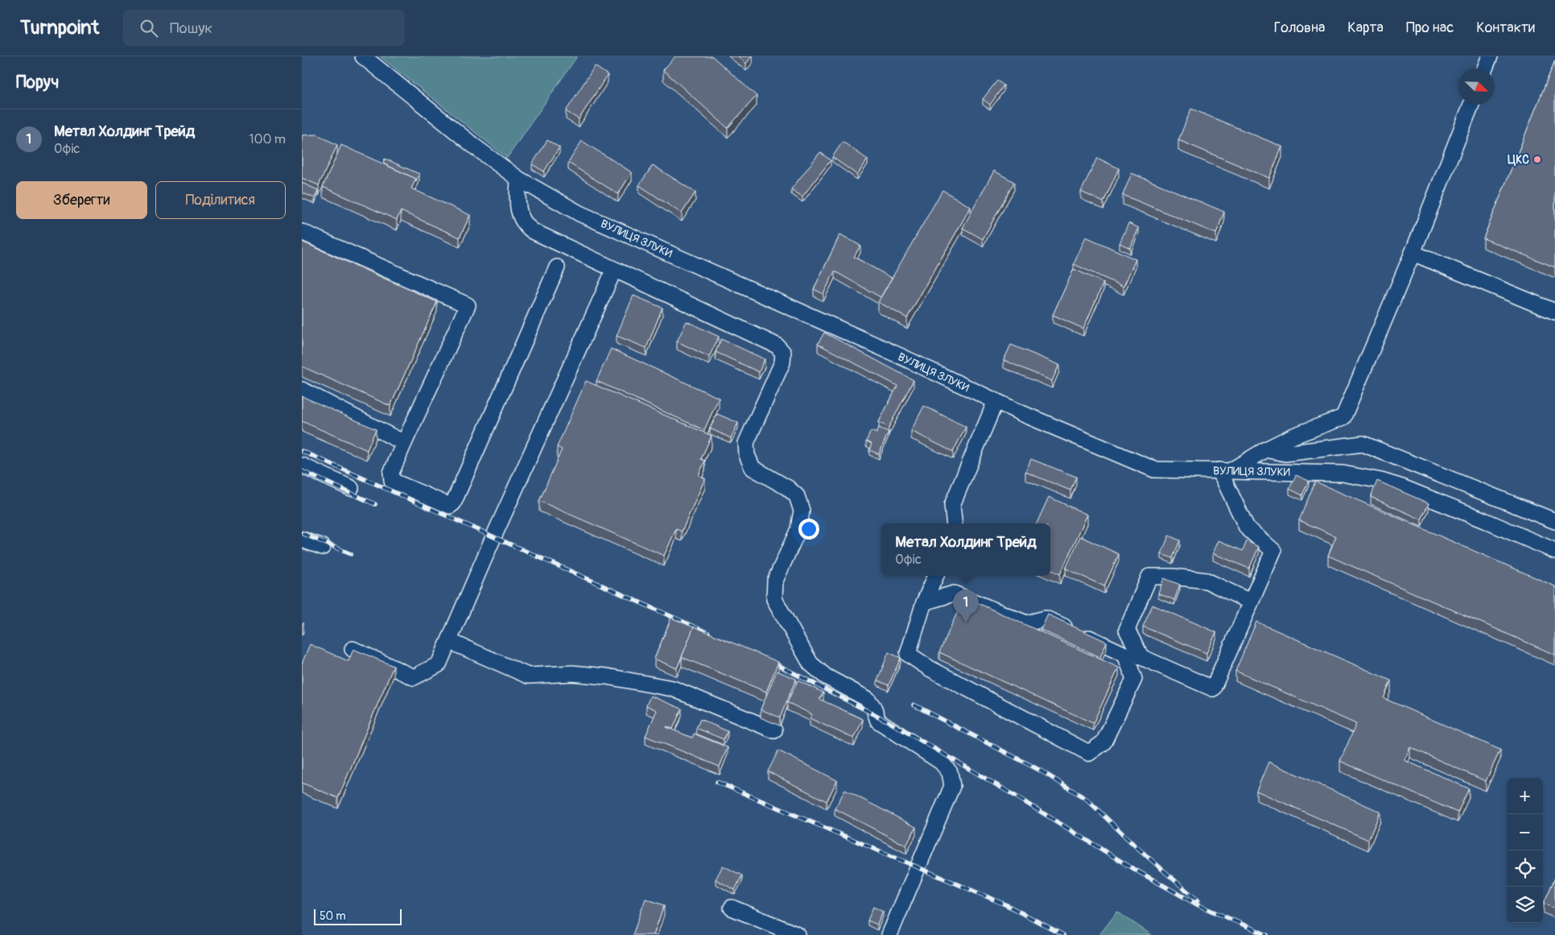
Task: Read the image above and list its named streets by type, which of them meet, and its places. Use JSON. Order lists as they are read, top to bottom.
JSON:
{
  "streets": {
    "street": ["ВУЛИЦЯ ЗЛУКИ"]
  },
  "places": ["ЦКС"],
  "scale_bar": "50 m",
  "north": "bottom right",
  "page": {
    "header": "Turnpoint",
    "search": "Пошук",
    "nav": [
      "Головна",
      "Карта",
      "Про нас",
      "Контакти"
    ],
    "heading": "Поруч",
    "list": [
      {
        "mark": "1",
        "name": "Метал Холдинг Трейд",
        "note": "Офіс",
        "value": "100 m"
      }
    ],
    "buttons": ["Зберегти", "Поділитися"],
    "popup": ["Метал Холдинг Трейд", "Офіс"],
    "pins": "1",
    "map_buttons": ["+", "−"],
    "scale": "50 m"
  }
}
